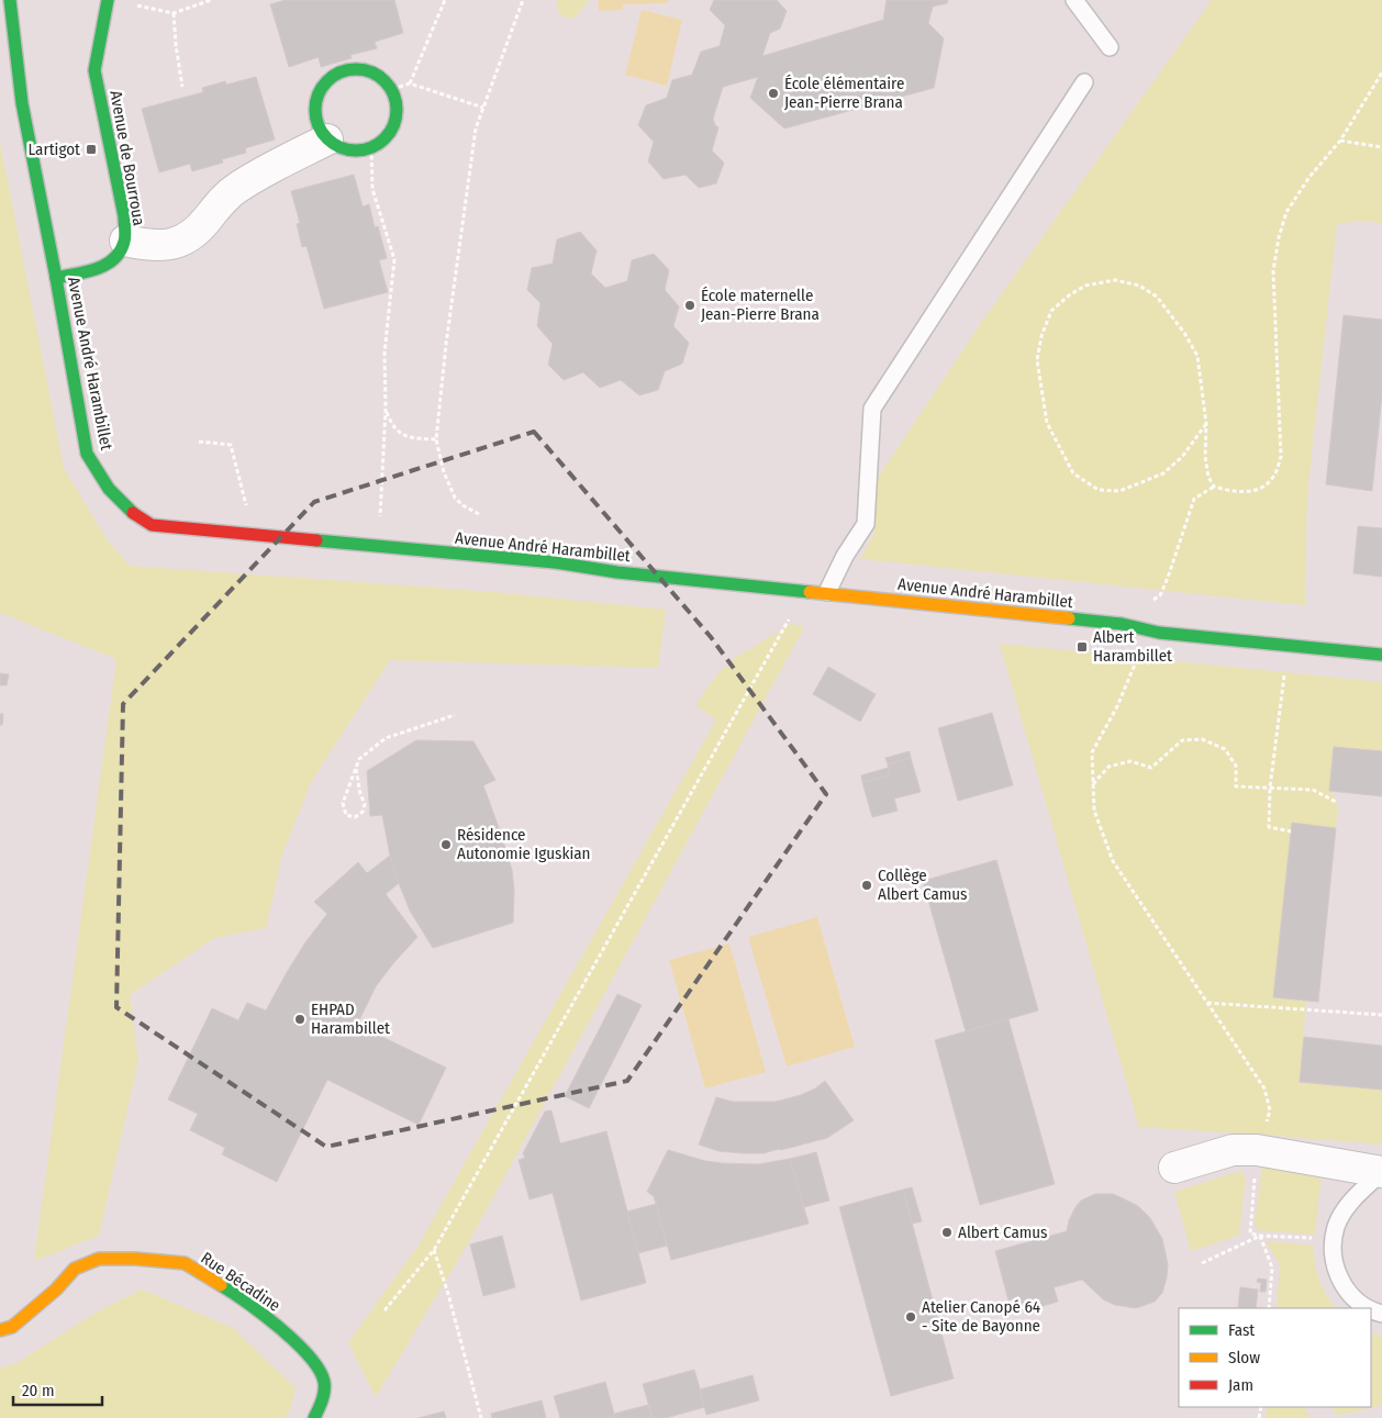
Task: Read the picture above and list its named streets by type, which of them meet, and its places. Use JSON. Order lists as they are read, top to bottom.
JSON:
{
  "streets": {
    "street": ["Avenue de Bourroua", "Avenue André Harambillet", "Rue Bécadine"]
  },
  "crossings": [
    ["Avenue de Bourroua", "Avenue André Harambillet"]
  ],
  "places": {
    "other": [
      "École élémentaire Jean-Pierre Brana",
      "École maternelle Jean-Pierre Brana",
      "Résidence Autonomie Iguskian",
      "Collège Albert Camus",
      "EHPAD Harambillet",
      "Albert Camus",
      "Atelier Canopé 64 - Site de Bayonne"
    ],
    "transit": ["Lartigot", "Albert Harambillet"]
  },
  "legend": ["Fast", "Slow", "Jam"],
  "scale_bar": "20 m"
}
